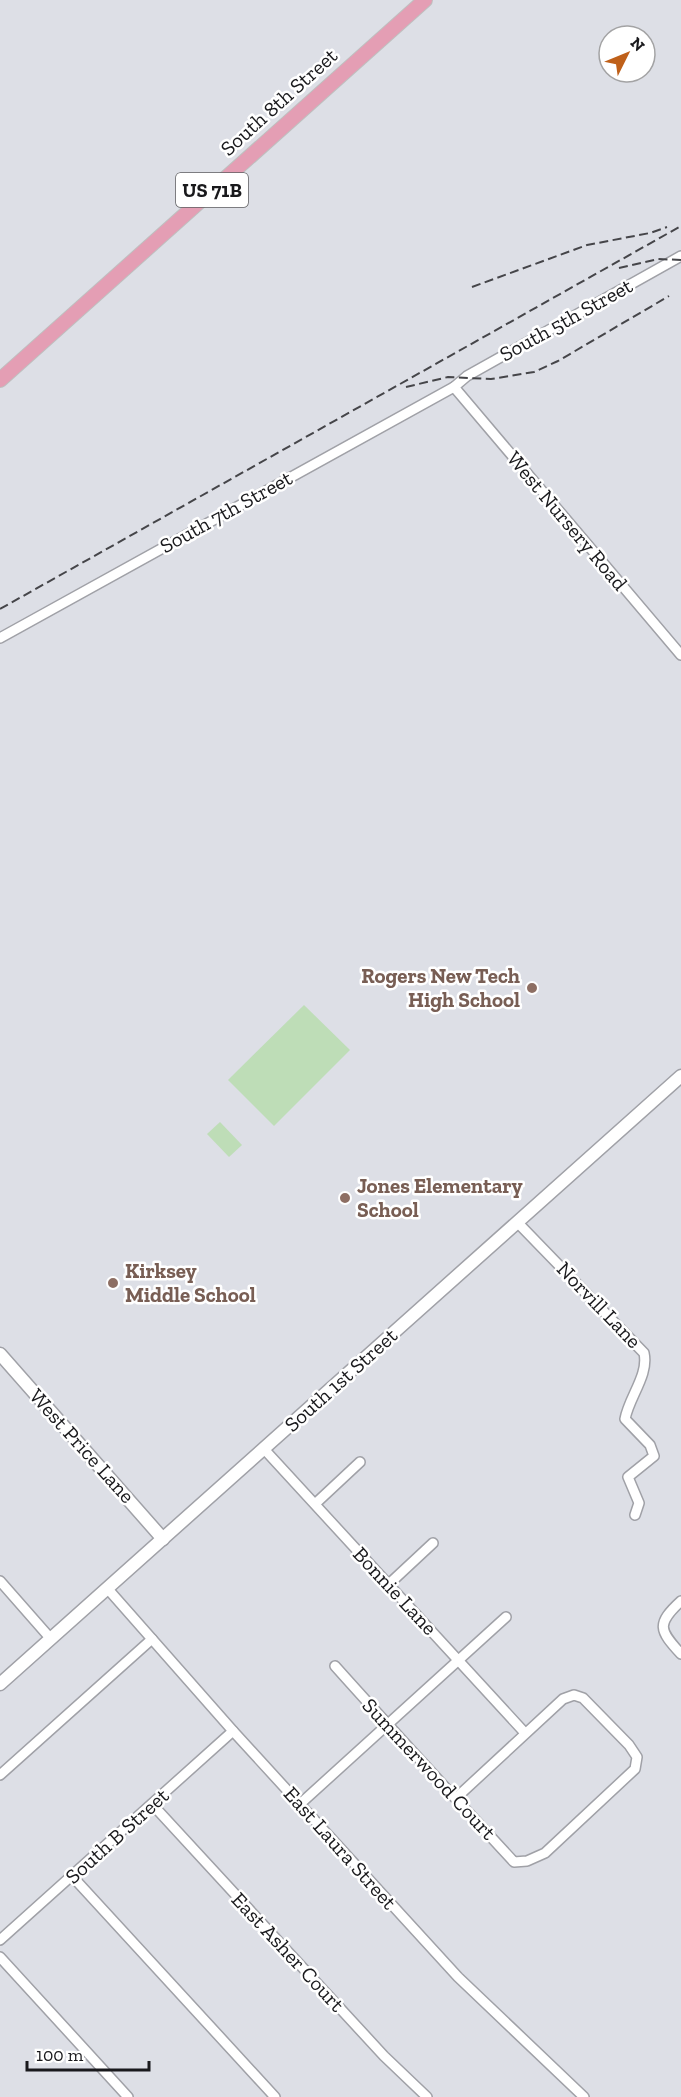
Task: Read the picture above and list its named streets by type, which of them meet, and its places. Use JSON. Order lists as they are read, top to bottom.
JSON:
{
  "streets": {
    "main road": [
      "South 8th Street",
      "US 71B",
      "South 1st Street",
      "West Price Lane"
    ],
    "street": [
      "South 5th Street",
      "South 7th Street",
      "West Nursery Road",
      "Norvill Lane",
      "Bonnie Lane",
      "Summerwood Court",
      "South B Street",
      "East Laura Street",
      "East Asher Court"
    ]
  },
  "crossings": [
    ["South 5th Street", "South 7th Street"],
    ["South 5th Street", "West Nursery Road"],
    ["South 7th Street", "West Nursery Road"],
    ["Norvill Lane", "South 1st Street"],
    ["South 1st Street", "West Price Lane"],
    ["South 1st Street", "Bonnie Lane"],
    ["South 1st Street", "East Laura Street"],
    ["Bonnie Lane", "Summerwood Court"],
    ["South B Street", "East Laura Street"],
    ["South B Street", "East Asher Court"]
  ],
  "places": ["Rogers New Tech High School", "Jones Elementary School", "Kirksey Middle School"],
  "scale_bar": "100 m",
  "north": "top right"
}
